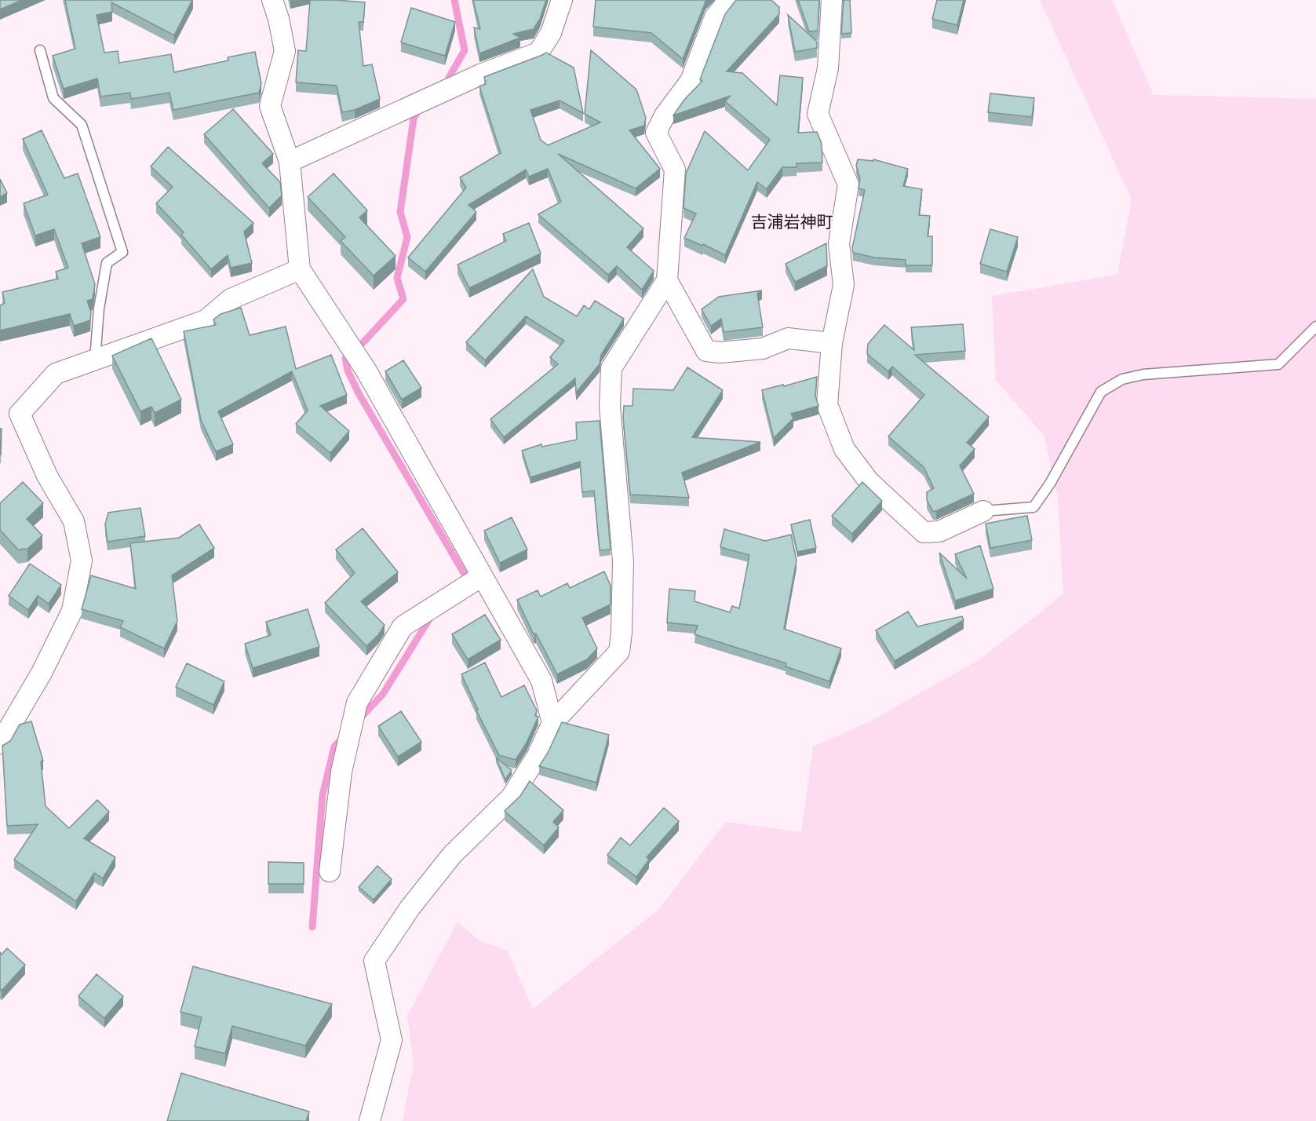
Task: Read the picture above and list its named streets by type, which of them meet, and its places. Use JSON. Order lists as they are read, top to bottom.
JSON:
{
  "districts": ["吉浦岩神町"]
}
